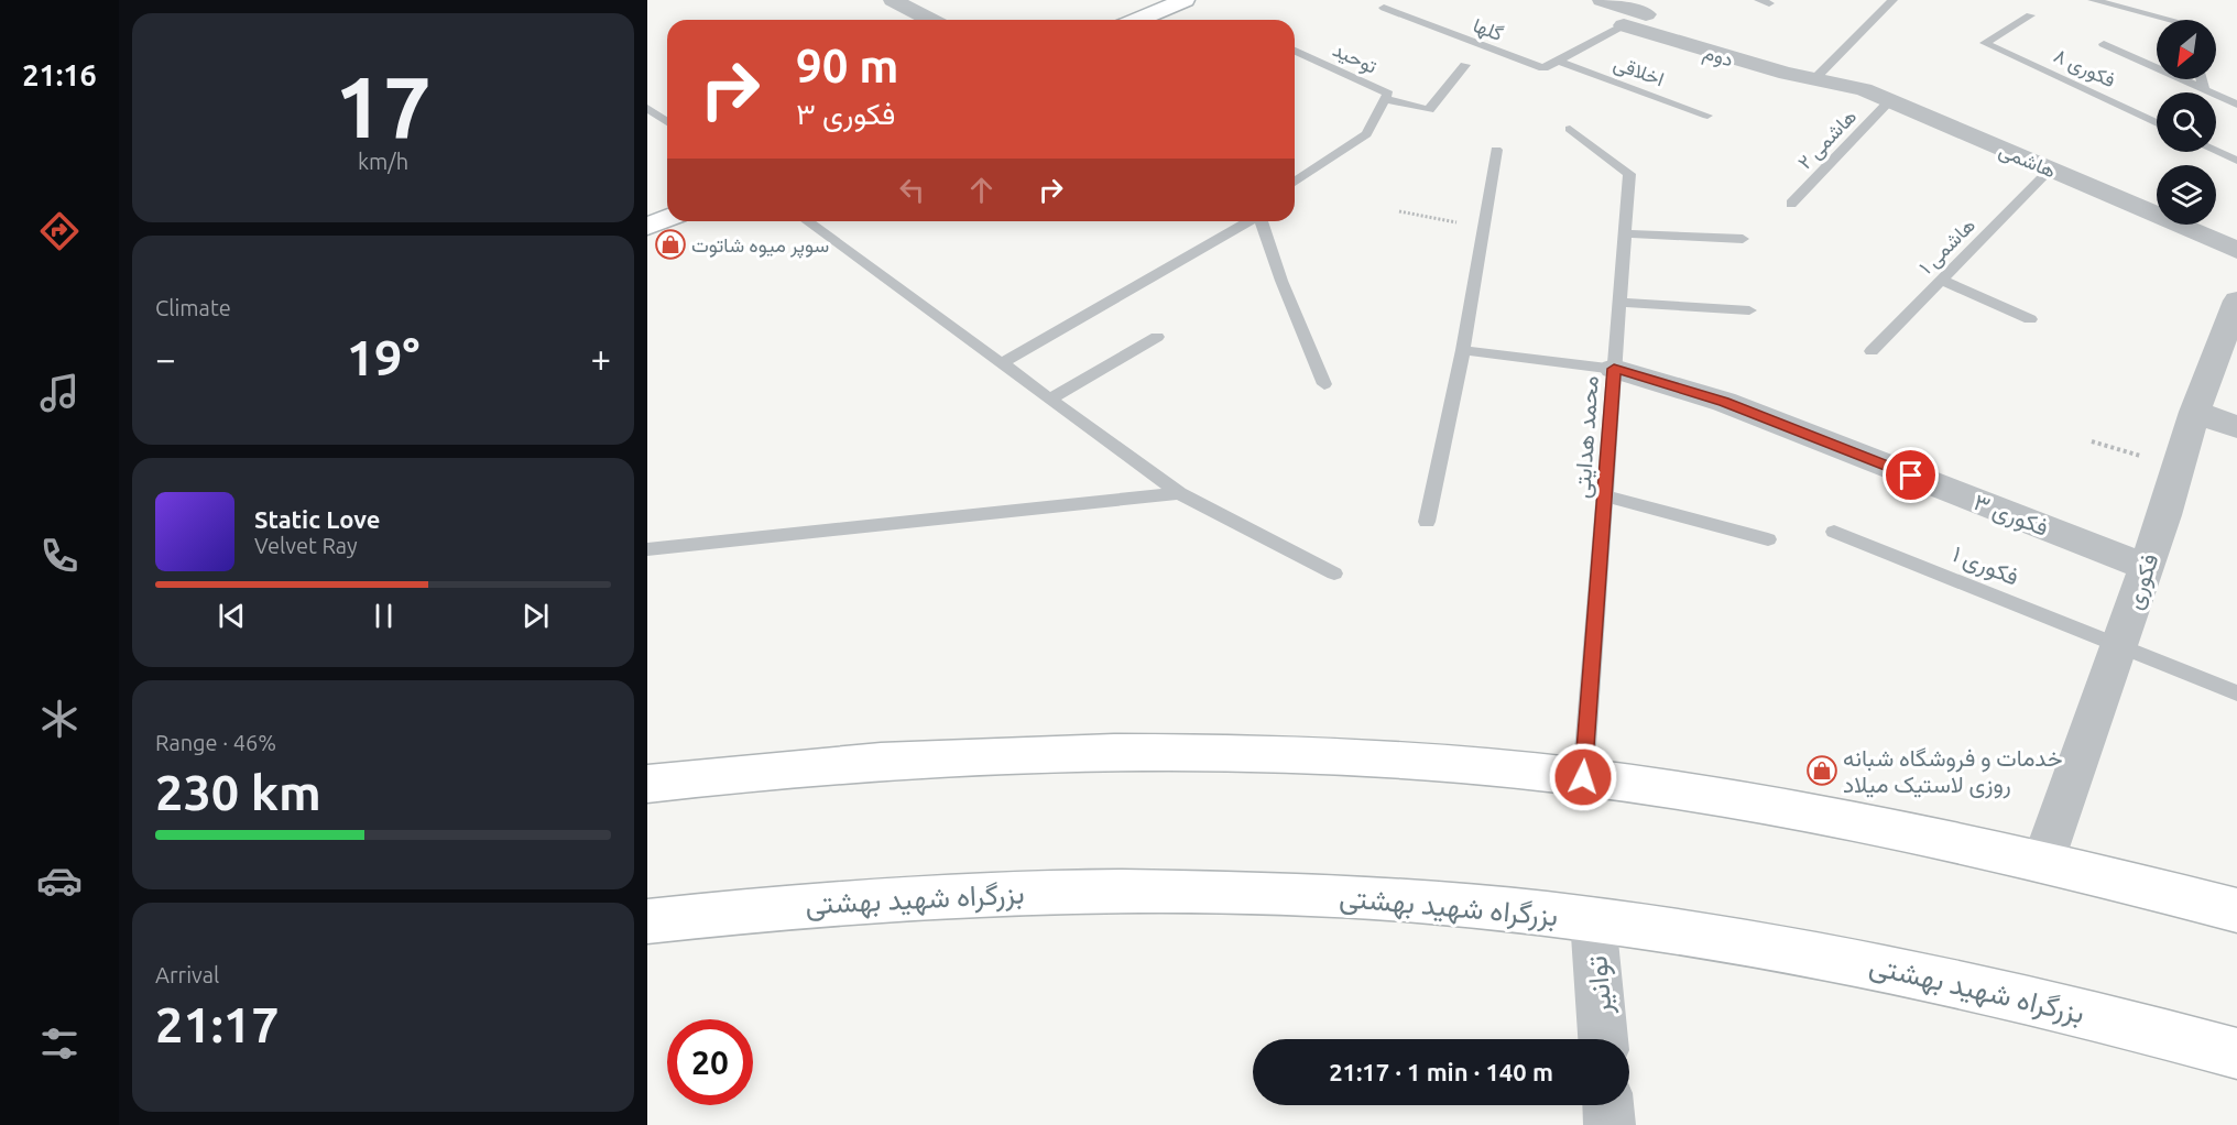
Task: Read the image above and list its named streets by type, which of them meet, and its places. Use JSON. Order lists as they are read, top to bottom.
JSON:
{
  "streets": {
    "main road": ["بزرگراه شهید بهشتی"],
    "street": [
      "دوم",
      "هاشمی",
      "فکوری ۳",
      "فکوری",
      "توانیر"
    ],
    "lane": [
      "گلها",
      "توحید",
      "فکوری ۸",
      "اخلاقی",
      "هاشمی ۲",
      "هاشمی ۱",
      "محمد هدایتی",
      "فکوری ۱"
    ]
  },
  "crossings": [
    ["گلها", "اخلاقی"],
    ["دوم", "هاشمی"],
    ["هاشمی ۲", "هاشمی"],
    ["هاشمی", "هاشمی ۱"],
    ["محمد هدایتی", "فکوری ۳"],
    ["فکوری ۳", "فکوری"],
    ["فکوری ۱", "فکوری"],
    ["بزرگراه شهید بهشتی", "توانیر"]
  ],
  "places": {
    "shop": ["سوپر میوه شاتوت", "خدمات و فروشگاه شبانه روزی لاستیک میلاد"]
  },
  "north": "bottom left",
  "page": {
    "tabs": "21:16",
    "tile": [
      ["17", "km/h"],
      "Climate",
      ["Range · 46%", "230 km"],
      ["Arrival", "21:17"]
    ],
    "turn": ["90 m", "فکوری ۳"],
    "heat": ["−", "19°", "+"],
    "song": ["Static Love", "Velvet Ray"],
    "limit": "20",
    "trip": "21:17 · 1 min · 140 m"
  }
}
